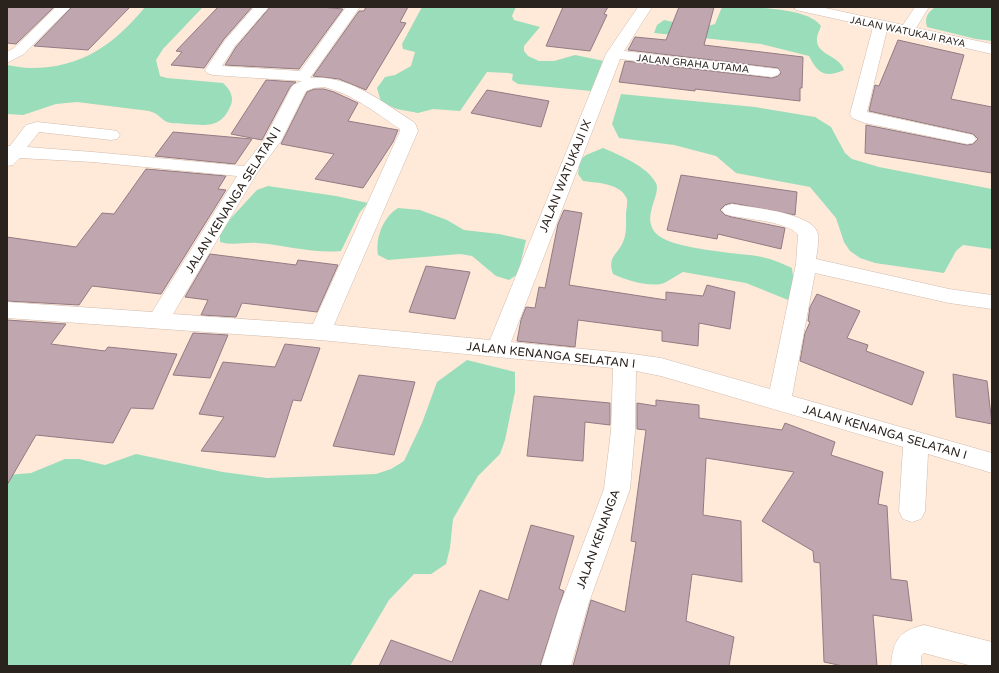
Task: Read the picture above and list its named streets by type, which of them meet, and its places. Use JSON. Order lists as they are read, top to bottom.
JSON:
{
  "streets": {
    "street": [
      "JALAN WATUKAJI RAYA",
      "JALAN GRAHA UTAMA",
      "JALAN WATUKAJI IX",
      "JALAN KENANGA SELATAN I",
      "JALAN KENANGA"
    ]
  },
  "crossings": [
    ["JALAN GRAHA UTAMA", "JALAN WATUKAJI IX"],
    ["JALAN WATUKAJI IX", "JALAN KENANGA SELATAN I"],
    ["JALAN KENANGA SELATAN I", "JALAN KENANGA"]
  ]
}
